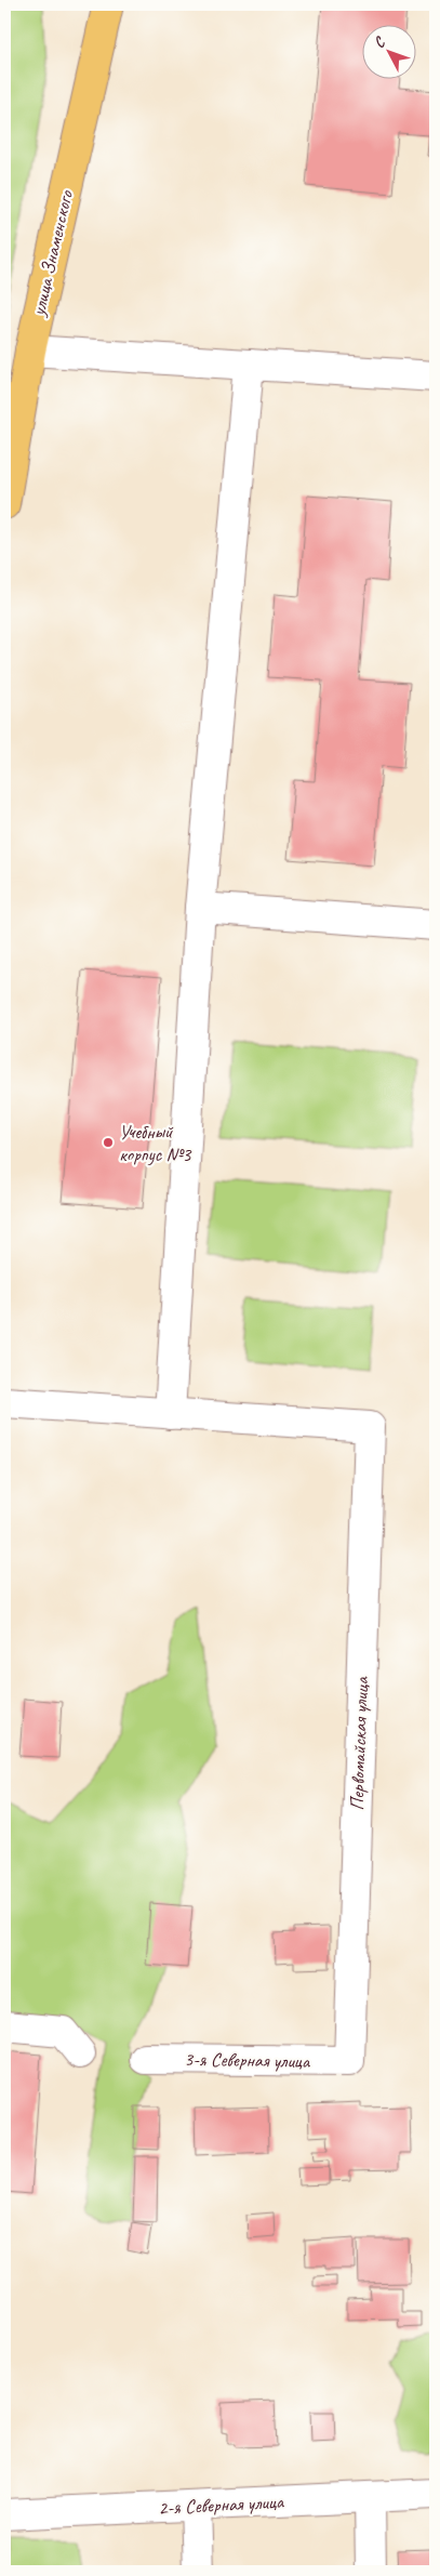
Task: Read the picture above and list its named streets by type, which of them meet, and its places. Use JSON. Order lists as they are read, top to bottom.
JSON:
{
  "streets": {
    "main road": ["улица Знаменского"],
    "street": ["Первомайская улица", "3-я Северная улица", "2-я Северная улица"]
  },
  "crossings": [
    ["Первомайская улица", "3-я Северная улица"]
  ],
  "places": ["Учебный корпус №3"],
  "north": "top left"
}
